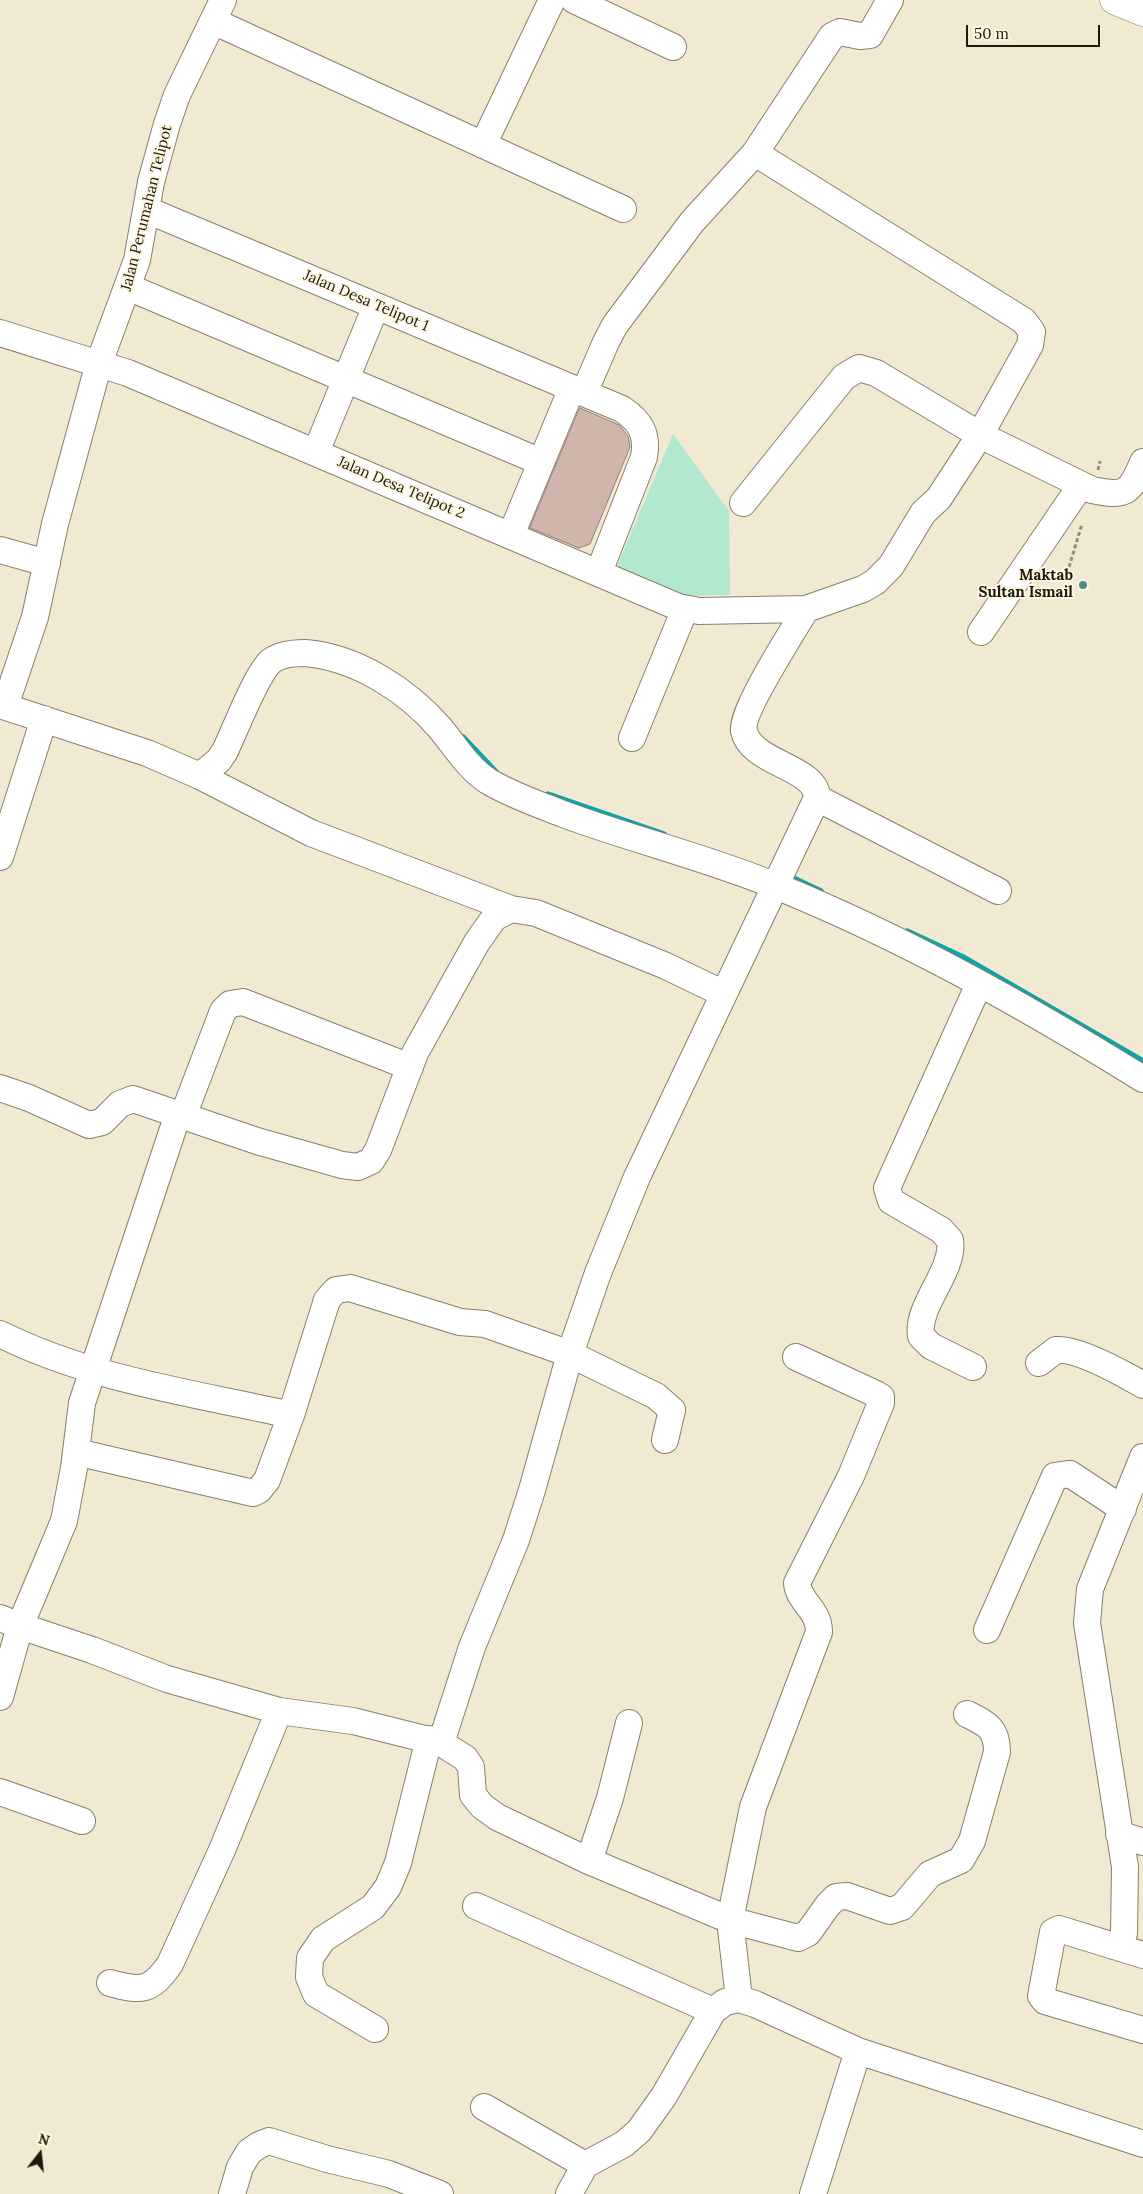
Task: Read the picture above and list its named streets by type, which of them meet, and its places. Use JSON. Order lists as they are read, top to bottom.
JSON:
{
  "streets": {
    "street": ["Jalan Perumahan Telipot", "Jalan Desa Telipot 1", "Jalan Desa Telipot 2"]
  },
  "crossings": [
    ["Jalan Perumahan Telipot", "Jalan Desa Telipot 1"],
    ["Jalan Perumahan Telipot", "Jalan Desa Telipot 2"],
    ["Jalan Desa Telipot 1", "Jalan Desa Telipot 2"]
  ],
  "places": ["Maktab Sultan Ismail"],
  "scale_bar": "50 m",
  "north": "top"
}
